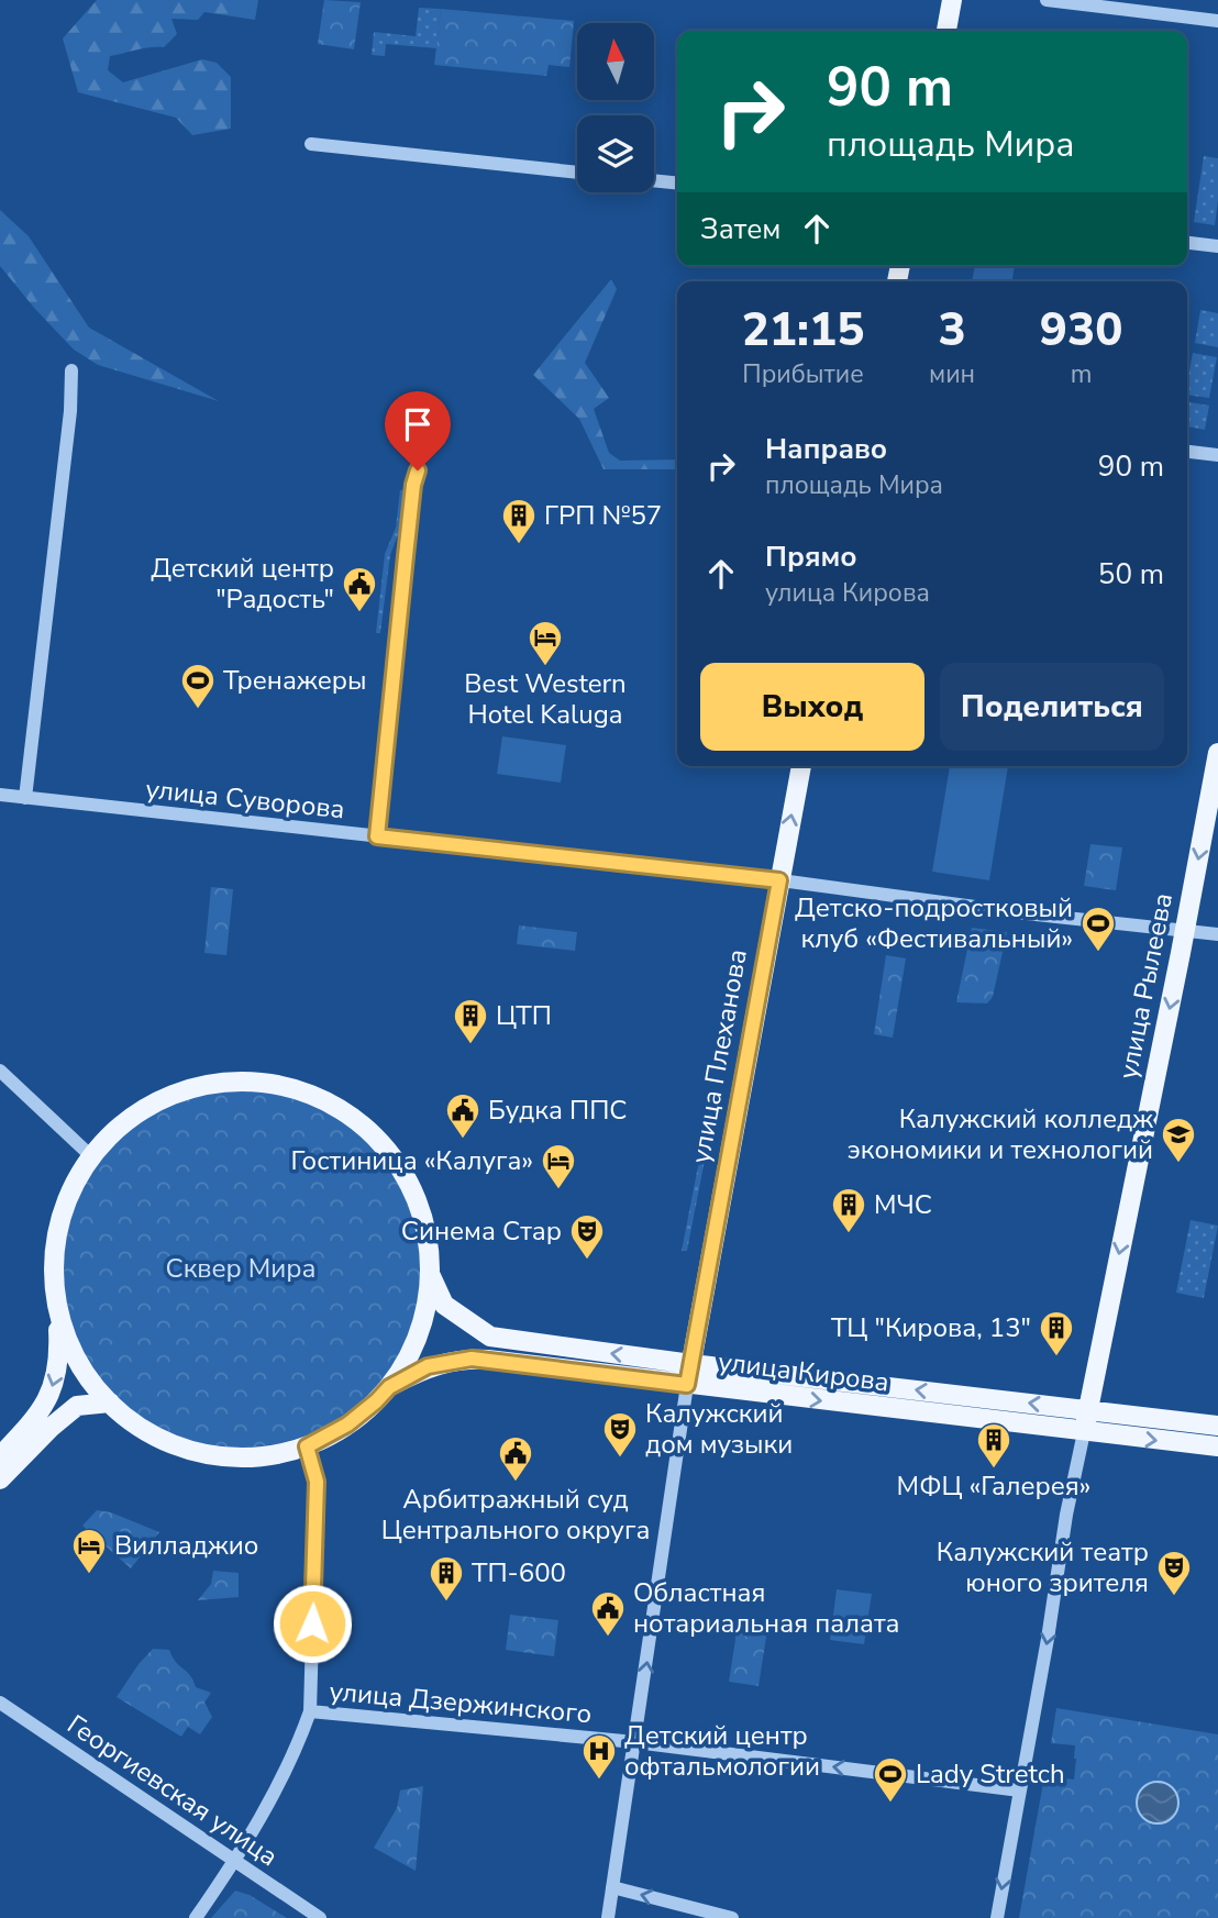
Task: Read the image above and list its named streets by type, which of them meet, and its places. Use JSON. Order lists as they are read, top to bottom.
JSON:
{
  "streets": {
    "main road": ["улица Рылеева", "улица Плеханова", "улица Кирова"],
    "street": ["улица Суворова", "улица Дзержинского", "Георгиевская улица"]
  },
  "crossings": [
    ["улица Суворова", "улица Рылеева"],
    ["улица Суворова", "улица Плеханова"],
    ["улица Рылеева", "улица Кирова"],
    ["улица Плеханова", "улица Кирова"]
  ],
  "one_way": ["улица Рылеева", "улица Дзержинского"],
  "parks": ["Сквер Мира"],
  "places": {
    "building": [
      "ГРП №57",
      "ЦТП",
      "МЧС",
      "ТЦ \"Кирова, 13\"",
      "МФЦ «Галерея»",
      "ТП-600"
    ],
    "public building": [
      "Детский центр \"Радость\"",
      "Будка ППС",
      "Арбитражный суд Центрального округа",
      "Областная нотариальная палата"
    ],
    "hotel": ["Best Western Hotel Kaluga", "Гостиница «Калуга»", "Вилладжио"],
    "sports": ["Тренажеры", "Детско-подростковый клуб «Фестивальный»", "Lady Stretch"],
    "school or university": ["Калужский колледж экономики и технологий"],
    "theatre": ["Синема Стар", "Калужский дом музыки", "Калужский театр юного зрителя"],
    "hospital": ["Детский центр офтальмологии"]
  },
  "north": "top",
  "page": {
    "turn": ["90 m", "площадь Мира"],
    "then": "Затем",
    "eta": [
      "21:15",
      "Прибытие",
      "3",
      "мин",
      "930",
      "m"
    ],
    "list": [
      {
        "name": "Направо",
        "note": "площадь Мира",
        "value": "90 m"
      },
      {
        "name": "Прямо",
        "note": "улица Кирова",
        "value": "50 m"
      }
    ],
    "buttons": ["Выход", "Поделиться"]
  }
}
